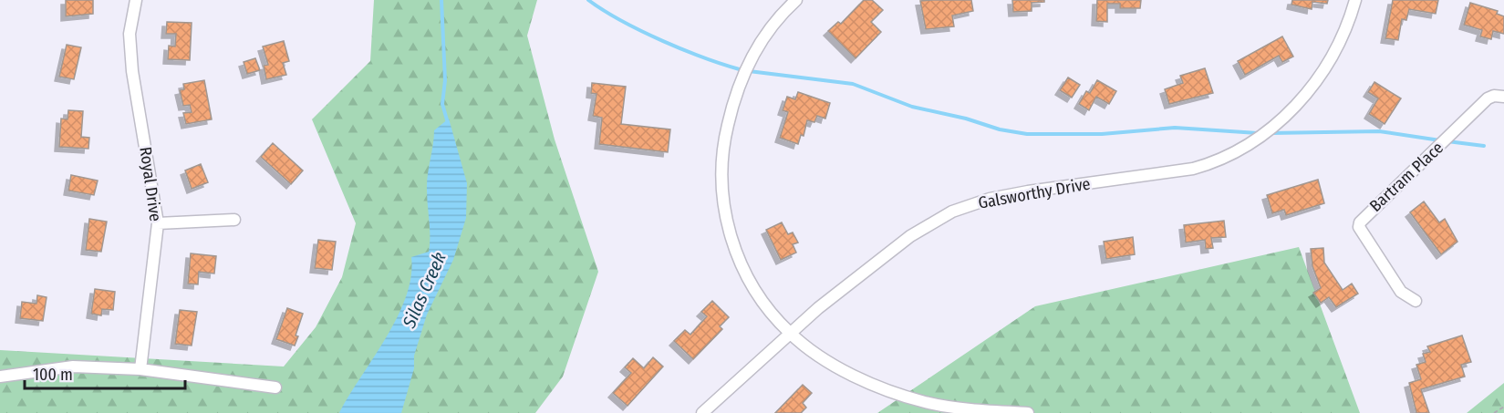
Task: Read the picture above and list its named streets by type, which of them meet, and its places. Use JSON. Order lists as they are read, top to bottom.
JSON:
{
  "streets": {
    "street": ["Bartram Place", "Royal Drive", "Galsworthy Drive"]
  },
  "water": ["Silas Creek"],
  "scale_bar": "100 m"
}
